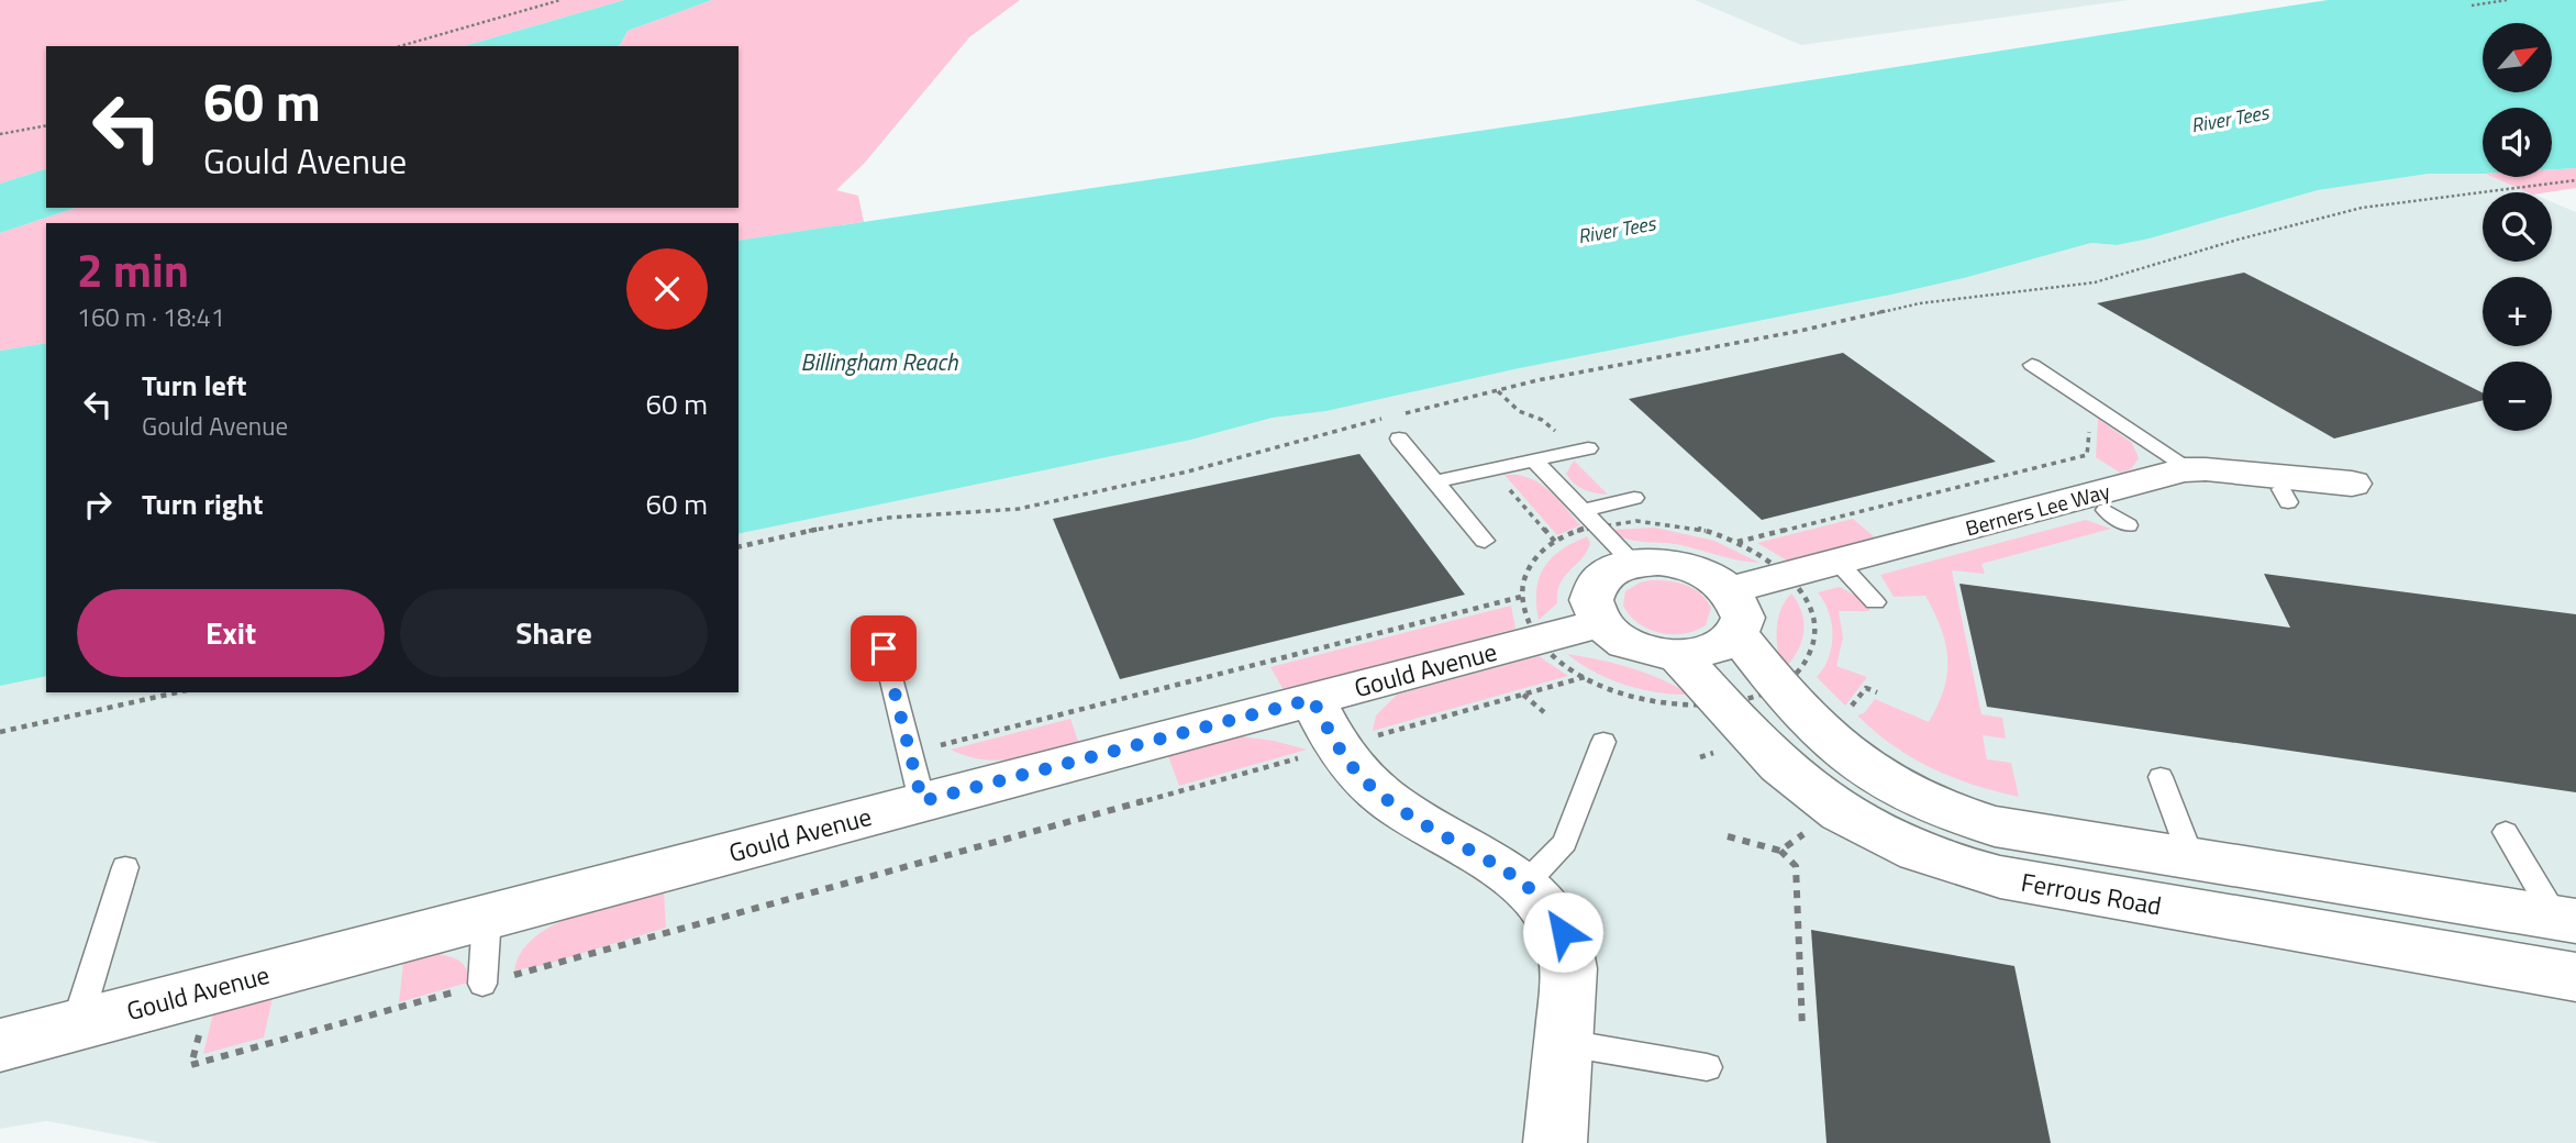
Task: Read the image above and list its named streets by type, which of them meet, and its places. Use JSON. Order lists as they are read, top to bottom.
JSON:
{
  "streets": {
    "street": ["Berners Lee Way", "Gould Avenue", "Ferrous Road"]
  },
  "crossings": [
    ["Berners Lee Way", "Gould Avenue"],
    ["Berners Lee Way", "Ferrous Road"],
    ["Gould Avenue", "Ferrous Road"]
  ],
  "water": ["River Tees", "Billingham Reach"],
  "north": "top right",
  "page": {
    "map_buttons": ["+", "−"],
    "turn": ["60 m", "Gould Avenue"],
    "heading": ["2 min", "160 m · 18:41"],
    "list": [
      {
        "name": "Turn left",
        "note": "Gould Avenue",
        "value": "60 m"
      },
      {
        "name": "Turn right",
        "value": "60 m"
      }
    ],
    "buttons": ["Exit", "Share"]
  }
}
